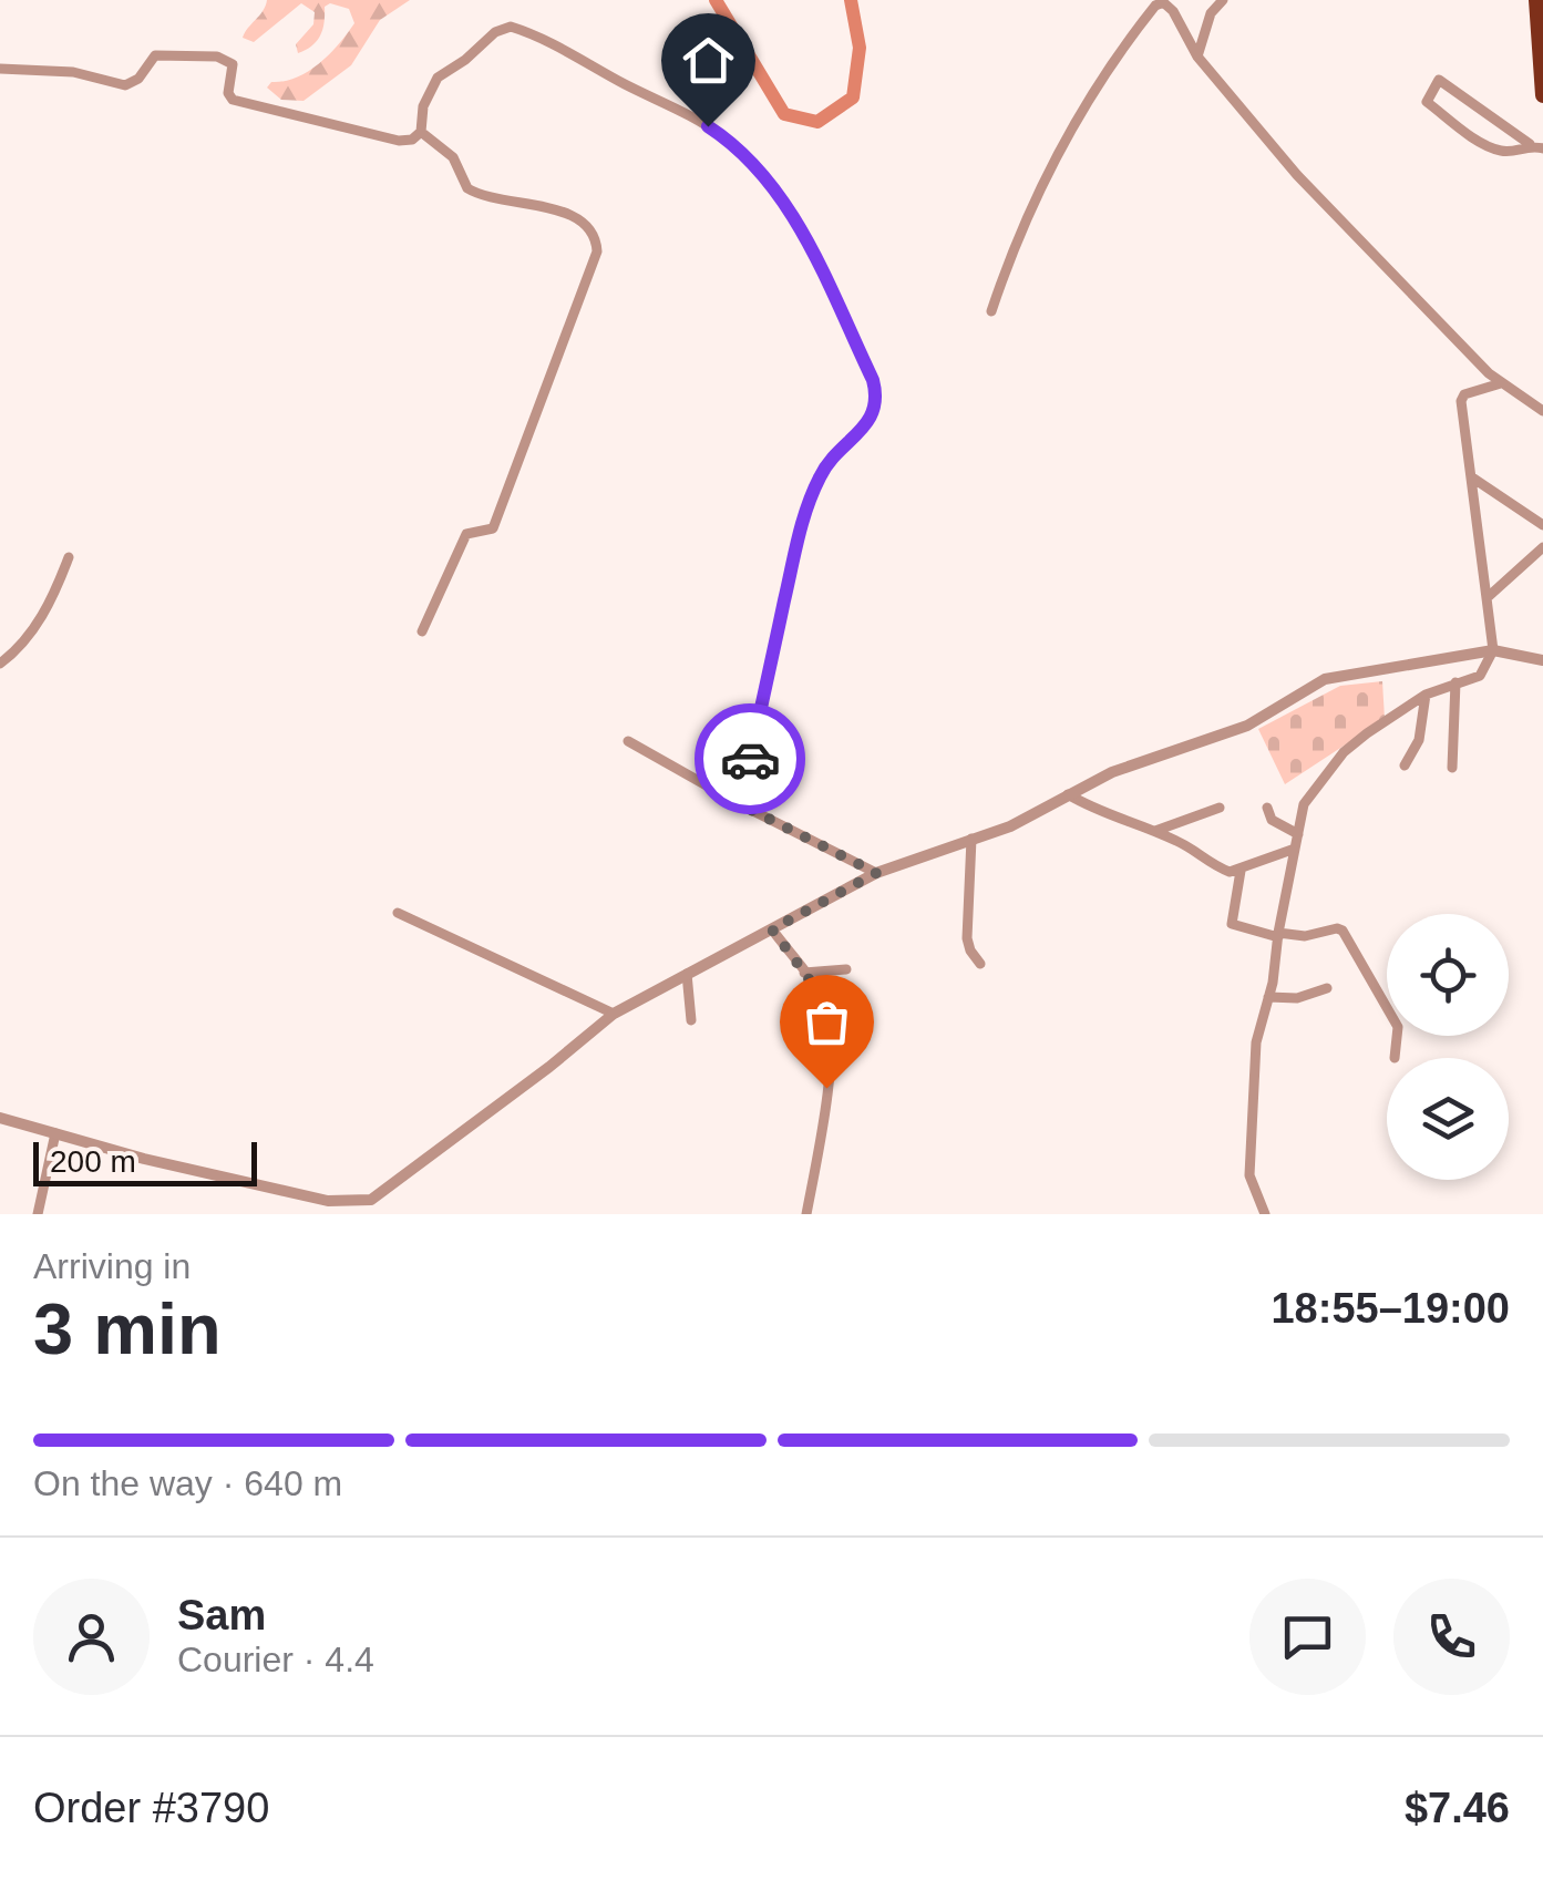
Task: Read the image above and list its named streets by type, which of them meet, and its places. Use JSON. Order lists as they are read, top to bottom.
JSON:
{
  "scale_bar": "200 m",
  "page": {
    "scale": "200 m",
    "heading": ["3 min", "Arriving in", "18:55–19:00"],
    "panel": [
      "Sam",
      "Courier · 4.4",
      "Order #3790",
      "$7.46"
    ],
    "bar": "On the way · 640 m"
  }
}
